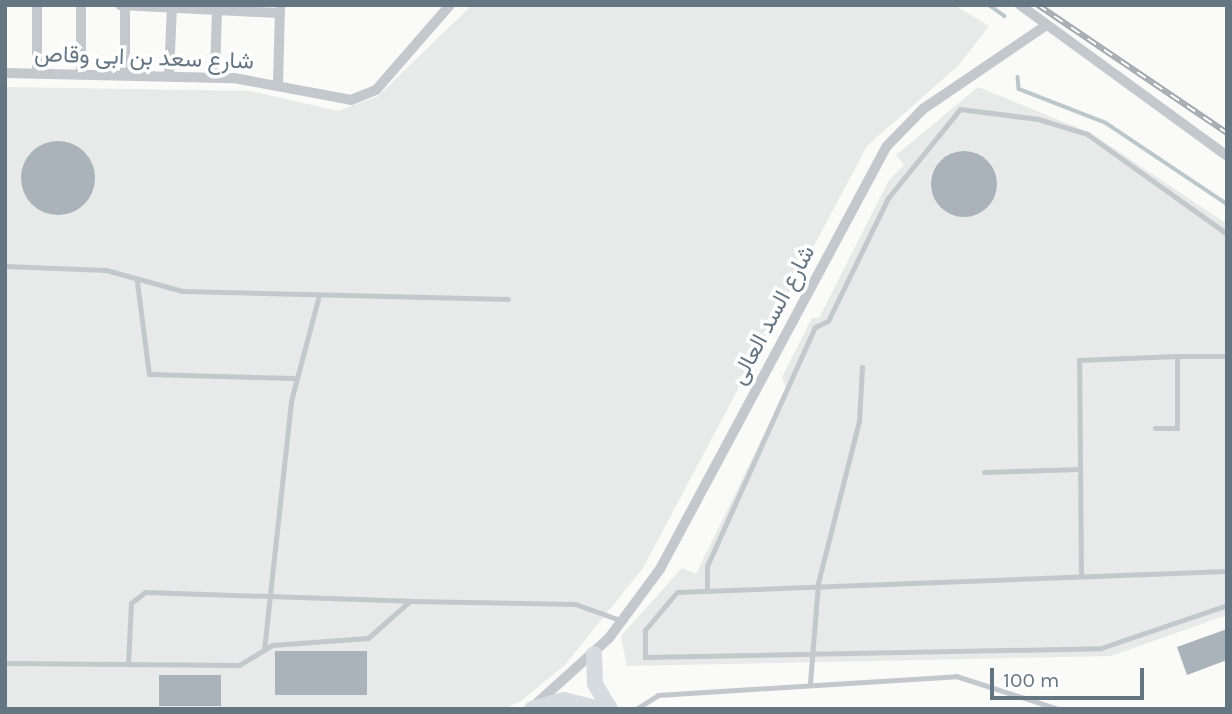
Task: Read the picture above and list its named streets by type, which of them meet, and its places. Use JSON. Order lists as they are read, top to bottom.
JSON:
{
  "streets": {
    "street": ["شارع سعد بن ابى وقاص", "شارع السد العالى"]
  },
  "scale_bar": "100 m"
}
